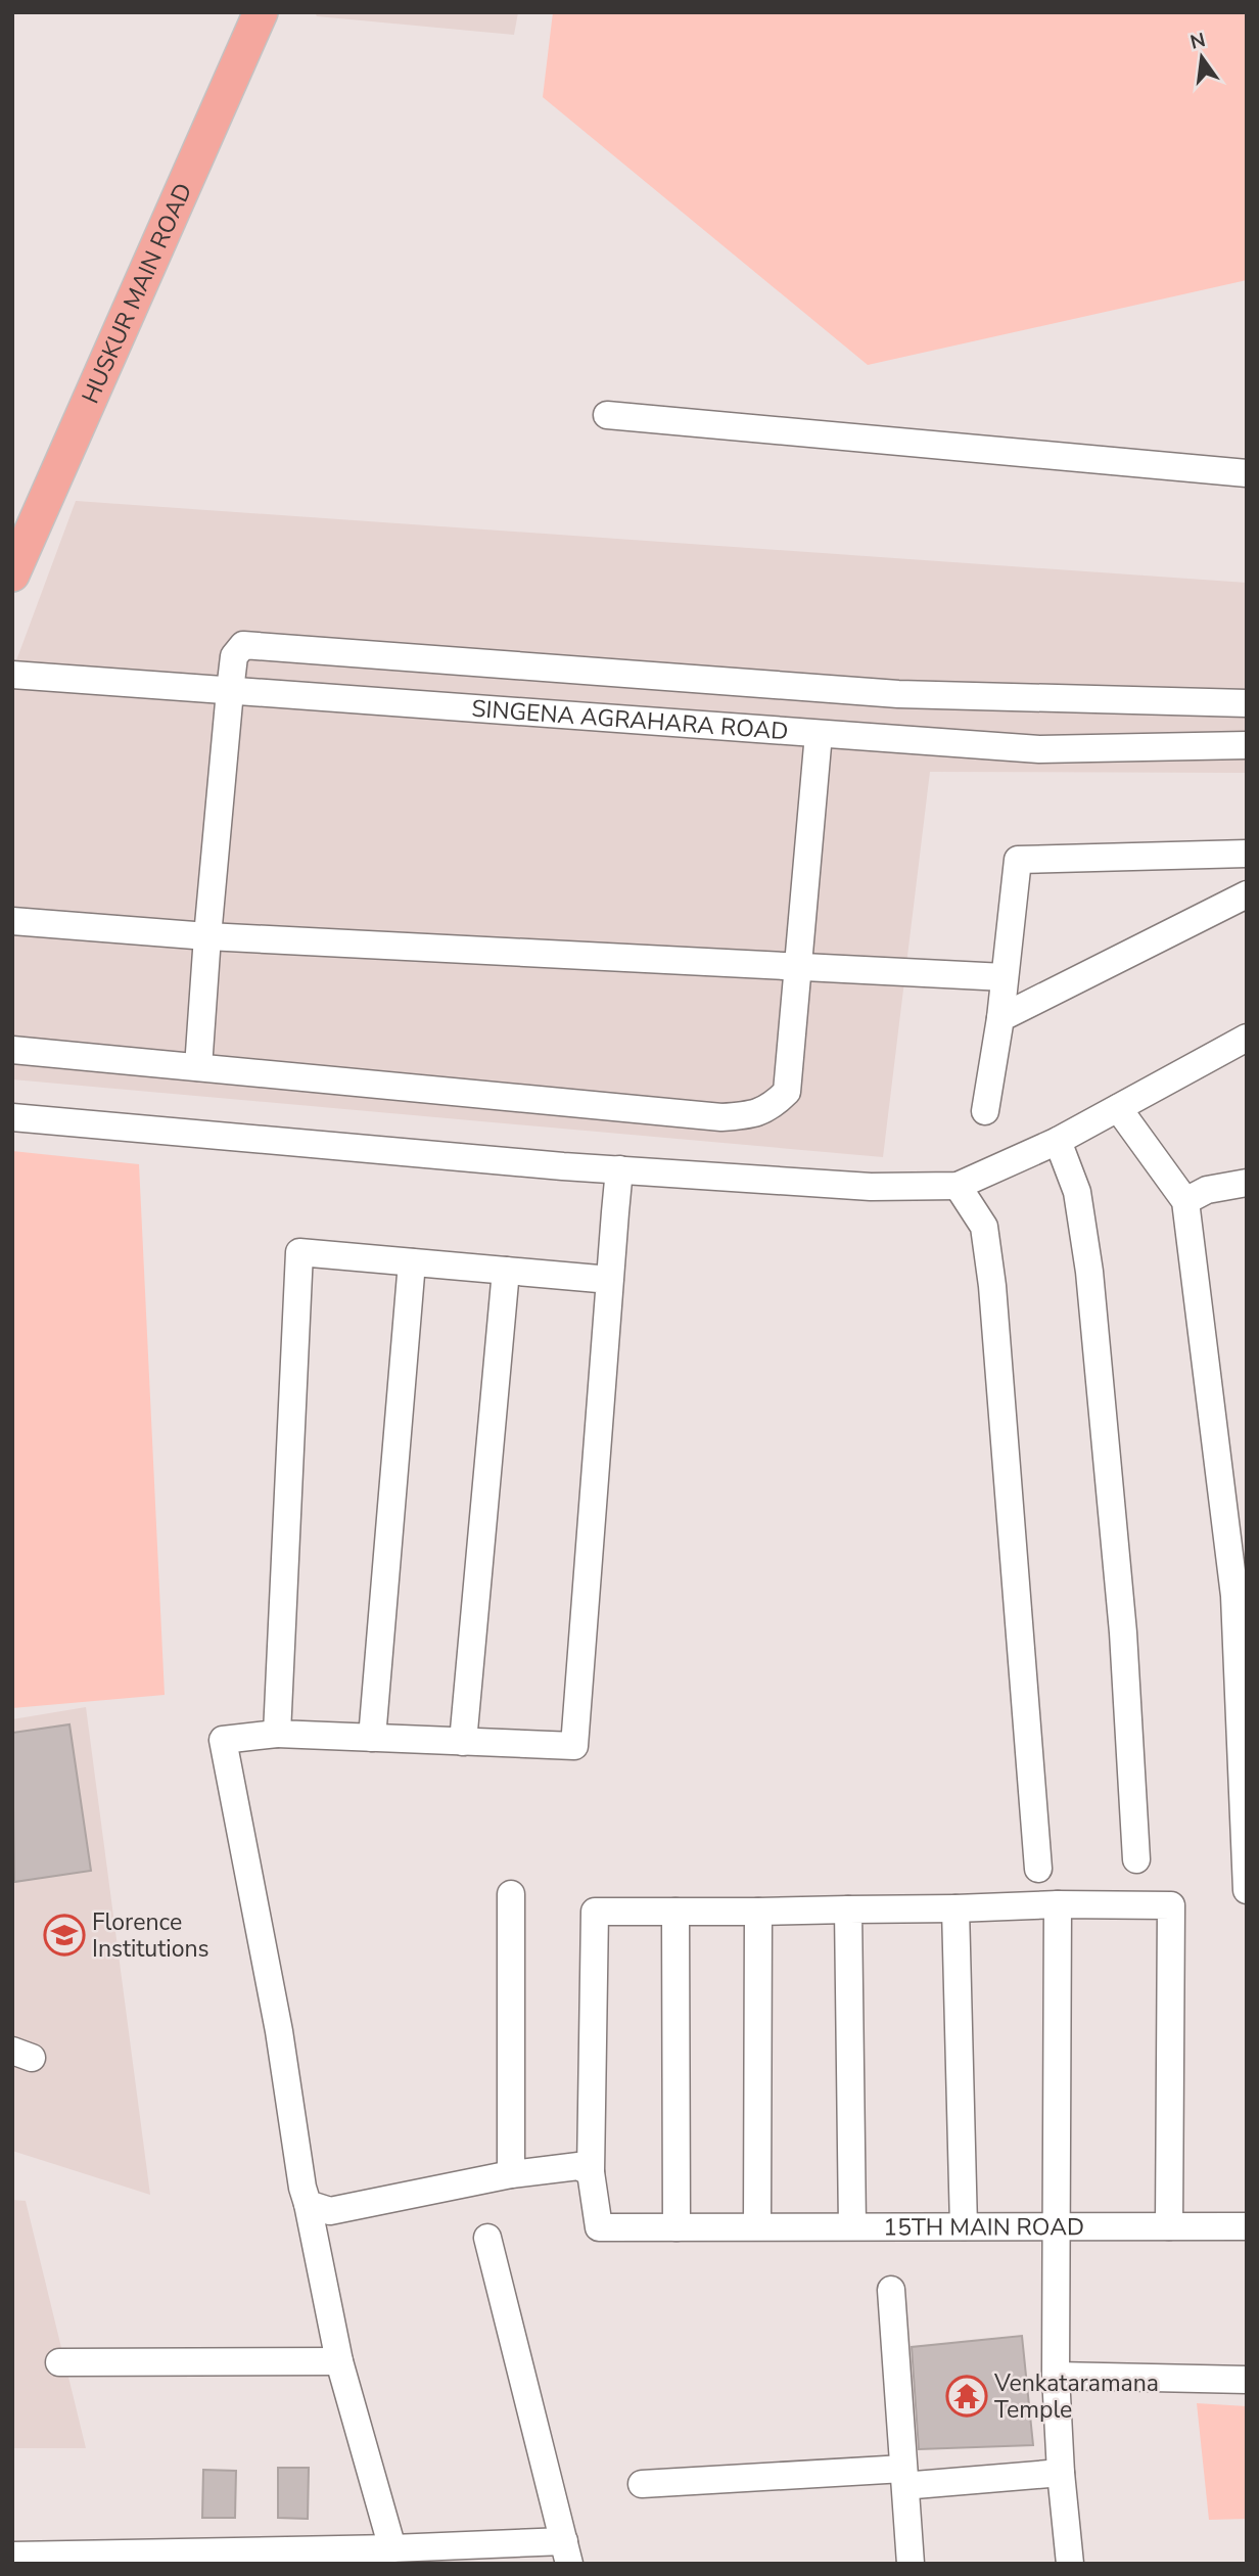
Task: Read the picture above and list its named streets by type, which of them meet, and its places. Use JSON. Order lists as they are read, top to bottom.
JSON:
{
  "streets": {
    "main road": ["HUSKUR MAIN ROAD"],
    "street": ["SINGENA AGRAHARA ROAD", "15TH MAIN ROAD"]
  },
  "places": {
    "school or university": ["Florence Institutions"],
    "temple": ["Venkataramana Temple"]
  },
  "north": "top"
}
